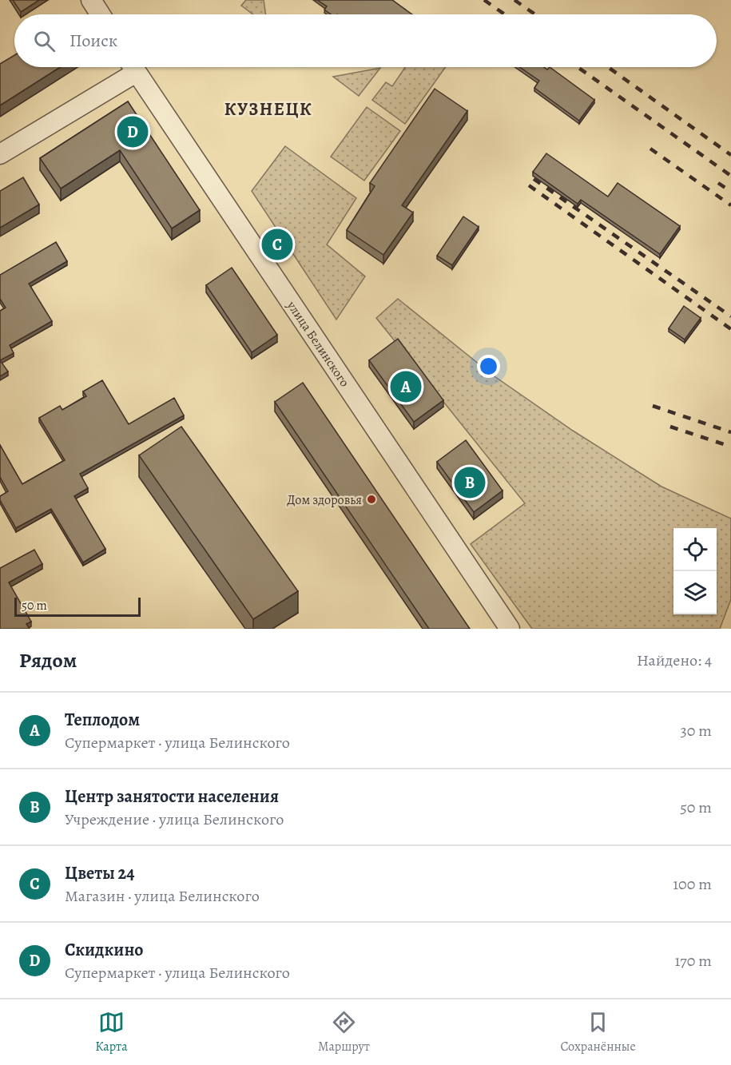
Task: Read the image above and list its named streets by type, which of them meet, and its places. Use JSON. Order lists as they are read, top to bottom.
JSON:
{
  "streets": {
    "street": ["улица Белинского"]
  },
  "districts": ["КУЗНЕЦК"],
  "places": ["Дом здоровья"],
  "scale_bar": "50 m",
  "page": {
    "search": "Поиск",
    "pins": [
      "D",
      "C",
      "A",
      "B"
    ],
    "scale": "50 m",
    "heading": ["Рядом", "Найдено: 4"],
    "list": [
      {
        "mark": "A",
        "name": "Теплодом",
        "note": "Супермаркет · улица Белинского",
        "value": "30 m"
      },
      {
        "mark": "B",
        "name": "Центр занятости населения",
        "note": "Учреждение · улица Белинского",
        "value": "50 m"
      },
      {
        "mark": "C",
        "name": "Цветы 24",
        "note": "Магазин · улица Белинского",
        "value": "100 m"
      },
      {
        "mark": "D",
        "name": "Скидкино",
        "note": "Супермаркет · улица Белинского",
        "value": "170 m"
      }
    ],
    "nav": ["Карта", "Маршрут", "Сохранённые"]
  }
}
